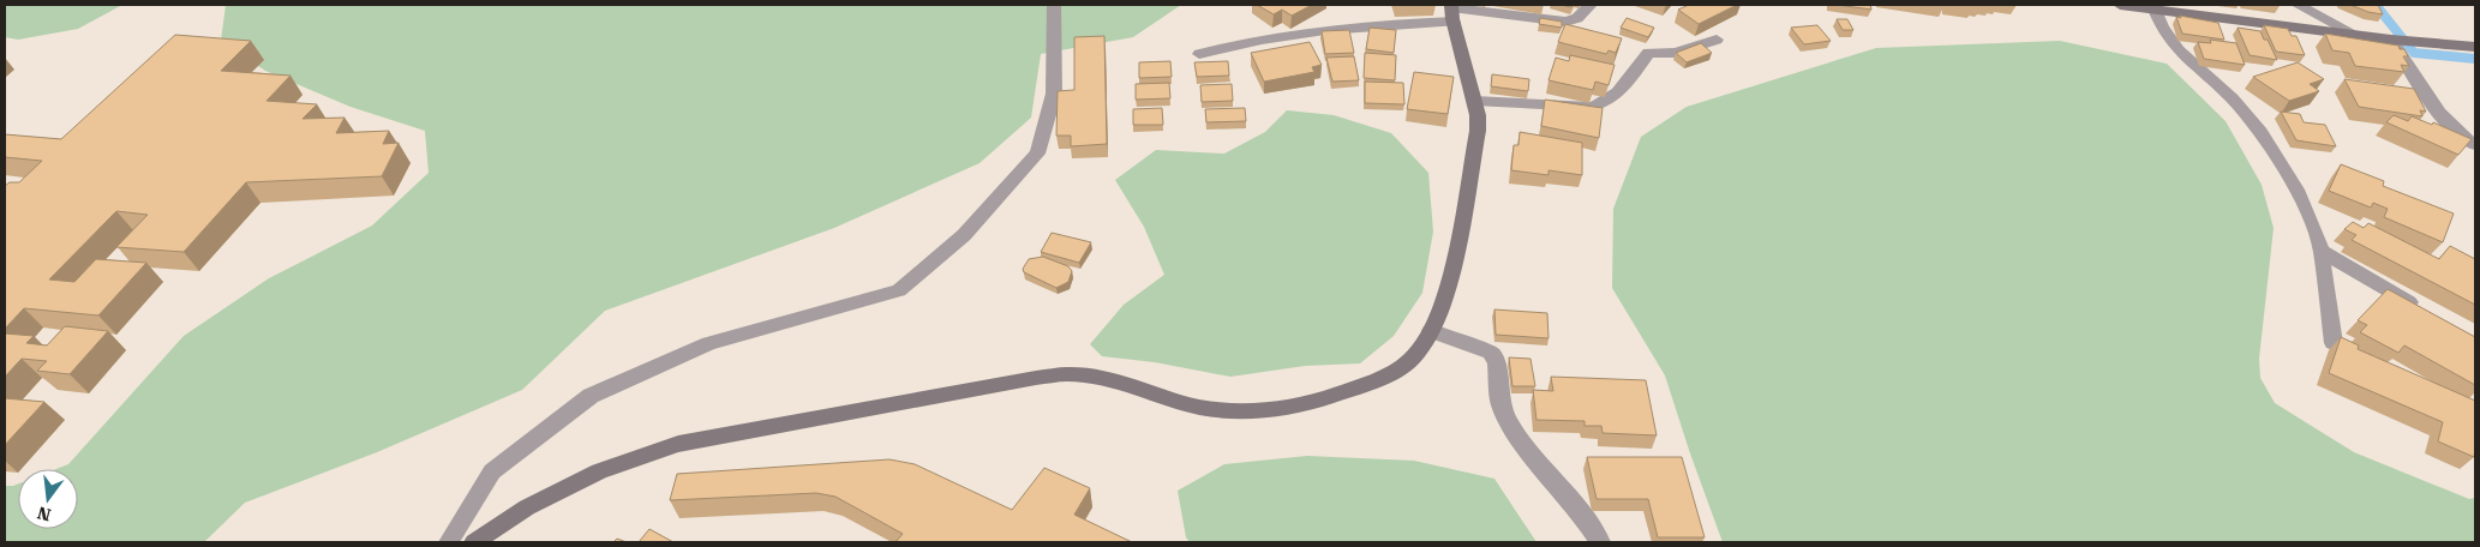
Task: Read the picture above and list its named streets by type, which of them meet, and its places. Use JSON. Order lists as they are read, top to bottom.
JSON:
{
  "north": "bottom"
}
